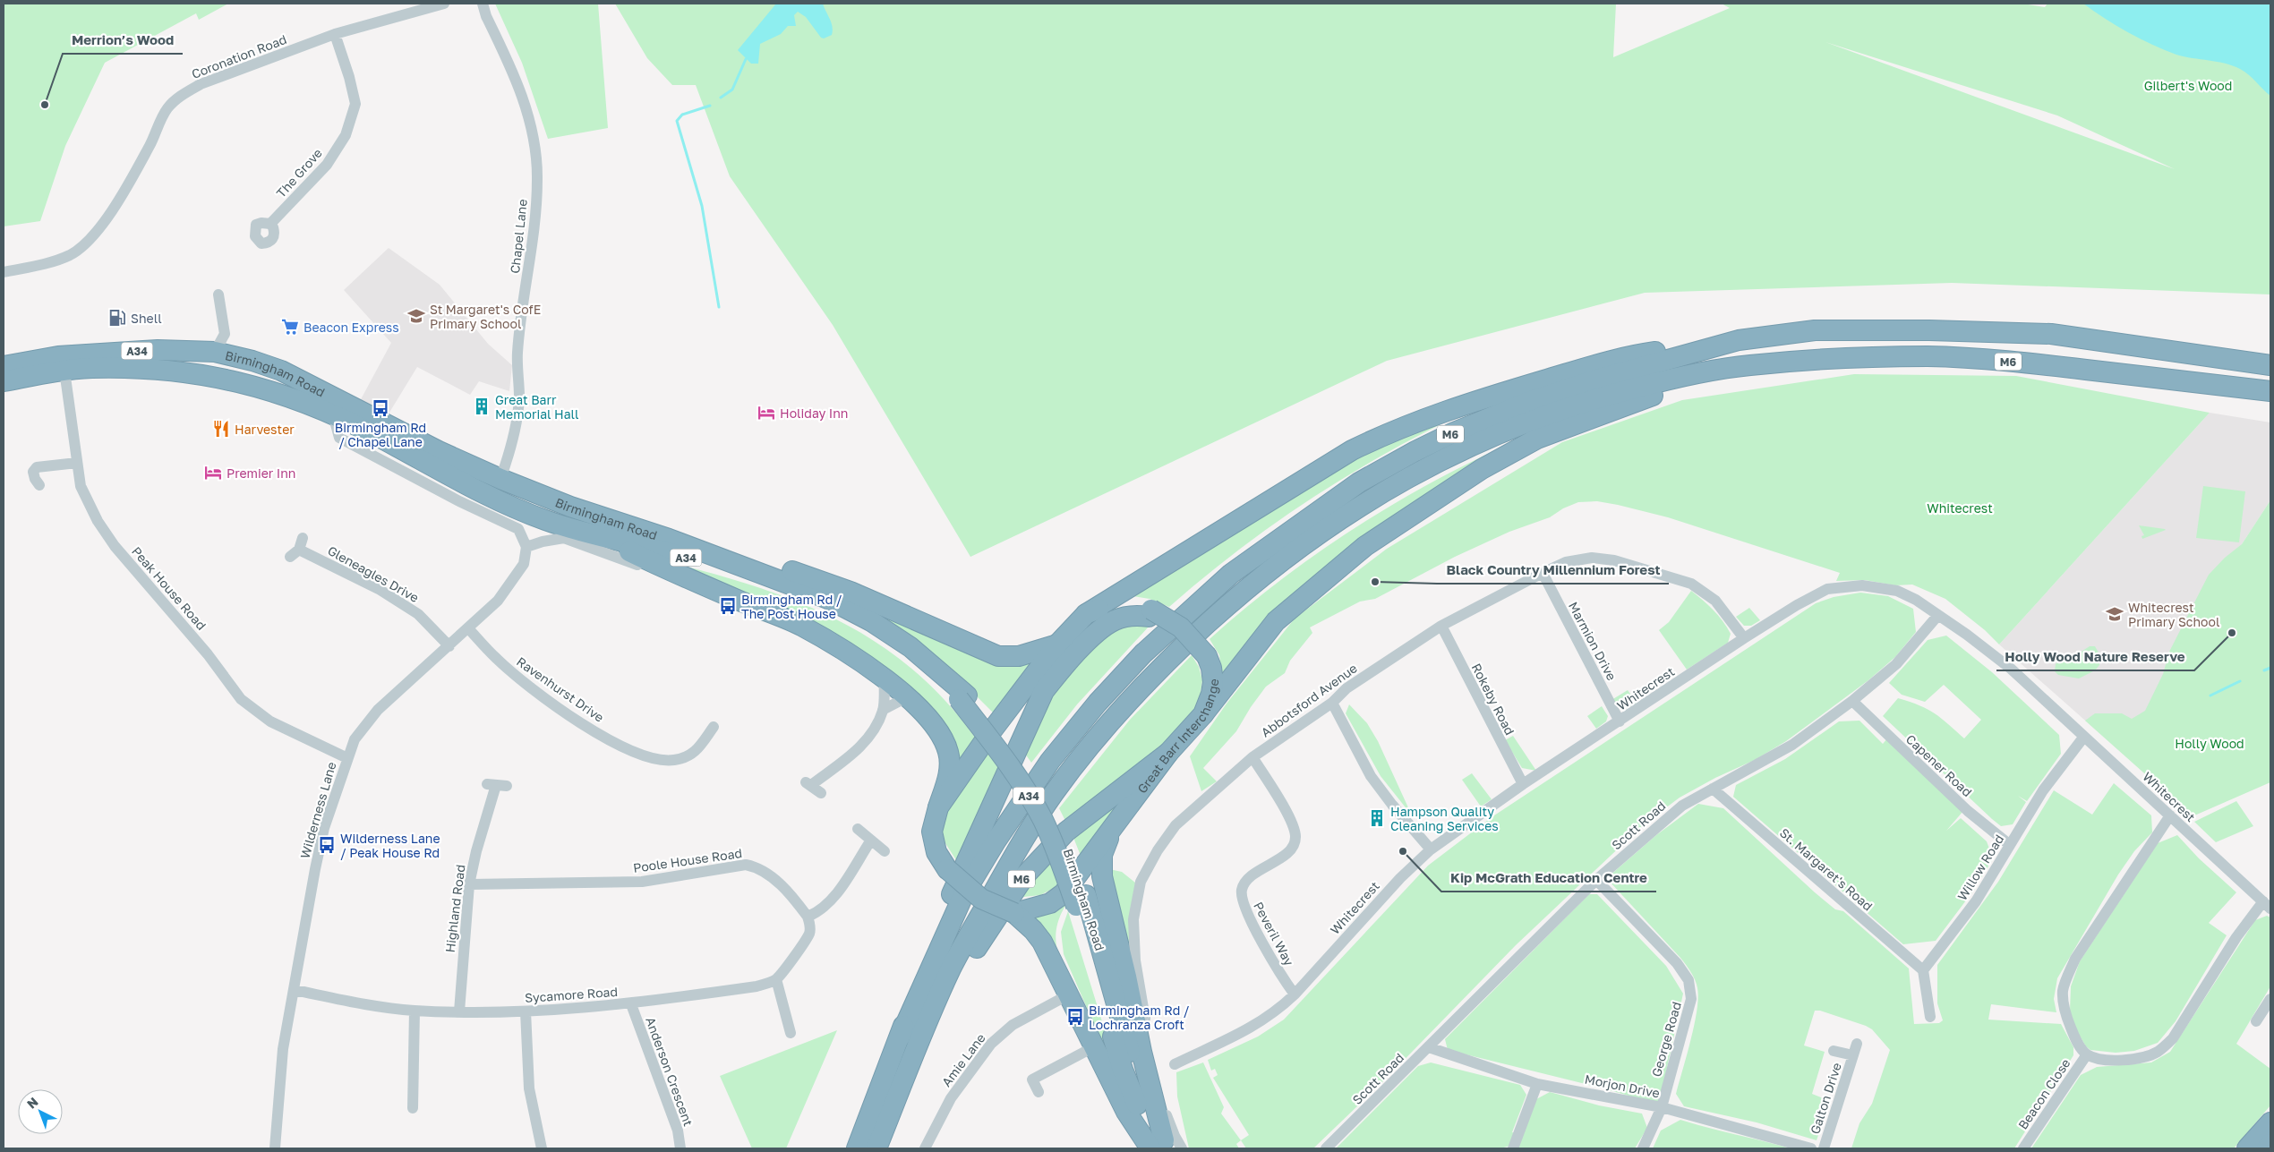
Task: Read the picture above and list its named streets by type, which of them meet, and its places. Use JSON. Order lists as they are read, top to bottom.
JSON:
{
  "streets": {
    "highway": [
      "A34",
      "M6",
      "Birmingham Road",
      "Great Barr Interchange"
    ],
    "street": [
      "Coronation Road",
      "The Grove",
      "Chapel Lane",
      "Gleneagles Drive",
      "Peak House Road",
      "Marmion Drive",
      "Whitecrest",
      "Ravenhurst Drive",
      "Rokeby Road",
      "Abbotsford Avenue",
      "Capener Road",
      "Wilderness Lane",
      "Scott Road",
      "Poole House Road",
      "Willow Road",
      "St. Margaret's Road",
      "Highland Road",
      "Peveril Way",
      "Sycamore Road",
      "George Road",
      "Amie Lane",
      "Anderson Crescent",
      "Morjon Drive",
      "Beacon Close",
      "Galton Drive"
    ]
  },
  "crossings": [
    ["Coronation Road", "The Grove"],
    ["Chapel Lane", "Birmingham Road"],
    ["M6", "Great Barr Interchange"],
    ["Birmingham Road", "Peak House Road"],
    ["Birmingham Road", "Abbotsford Avenue"],
    ["Birmingham Road", "Wilderness Lane"],
    ["Gleneagles Drive", "Wilderness Lane"],
    ["Peak House Road", "Wilderness Lane"],
    ["Marmion Drive", "Whitecrest"],
    ["Marmion Drive", "Abbotsford Avenue"],
    ["Whitecrest", "Rokeby Road"],
    ["Whitecrest", "Abbotsford Avenue"],
    ["Whitecrest", "Scott Road"],
    ["Whitecrest", "Willow Road"],
    ["Whitecrest", "Peveril Way"],
    ["Ravenhurst Drive", "Wilderness Lane"],
    ["Rokeby Road", "Abbotsford Avenue"],
    ["Abbotsford Avenue", "Peveril Way"],
    ["Capener Road", "Scott Road"],
    ["Capener Road", "Willow Road"],
    ["Wilderness Lane", "Sycamore Road"],
    ["Scott Road", "St. Margaret's Road"],
    ["Scott Road", "George Road"],
    ["Scott Road", "Morjon Drive"],
    ["Poole House Road", "Highland Road"],
    ["Willow Road", "St. Margaret's Road"],
    ["Highland Road", "Sycamore Road"],
    ["Sycamore Road", "Anderson Crescent"],
    ["George Road", "Morjon Drive"]
  ],
  "parks": ["Gilbert's Wood", "Whitecrest", "Holly Wood"],
  "places": {
    "other": [
      "Merrion’s Wood",
      "Black Country Millennium Forest",
      "Holly Wood Nature Reserve",
      "Kip McGrath Education Centre"
    ],
    "school or university": ["St Margaret's CofE Primary School", "Whitecrest Primary School"],
    "fuel station": ["Shell"],
    "supermarket": ["Beacon Express"],
    "building": ["Great Barr Memorial Hall", "Hampson Quality Cleaning Services"],
    "bus stop": [
      "Birmingham Rd / Chapel Lane",
      "Birmingham Rd / The Post House",
      "Wilderness Lane / Peak House Rd",
      "Birmingham Rd / Lochranza Croft"
    ],
    "hotel": ["Holiday Inn", "Premier Inn"],
    "restaurant": ["Harvester"]
  },
  "north": "top left"
}
